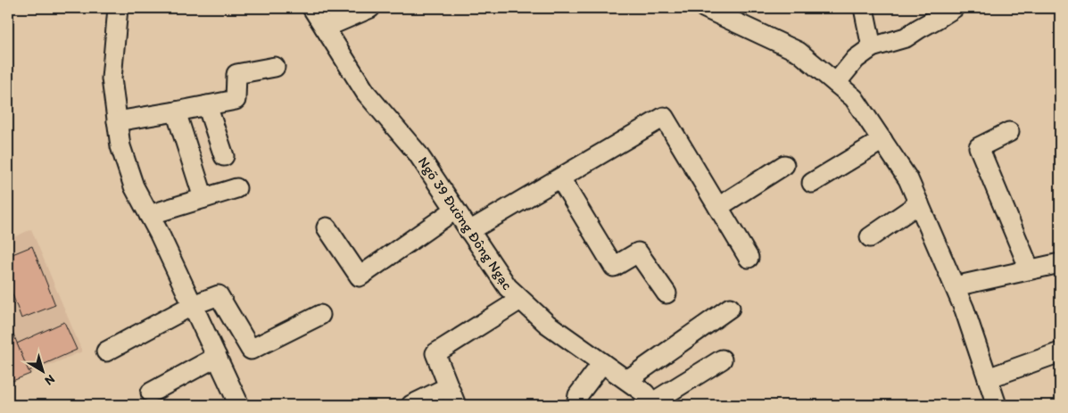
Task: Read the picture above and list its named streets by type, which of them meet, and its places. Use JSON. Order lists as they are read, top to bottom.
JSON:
{
  "streets": {
    "street": ["Ngõ 39 Đường Đông Ngạc"]
  },
  "north": "bottom right"
}
